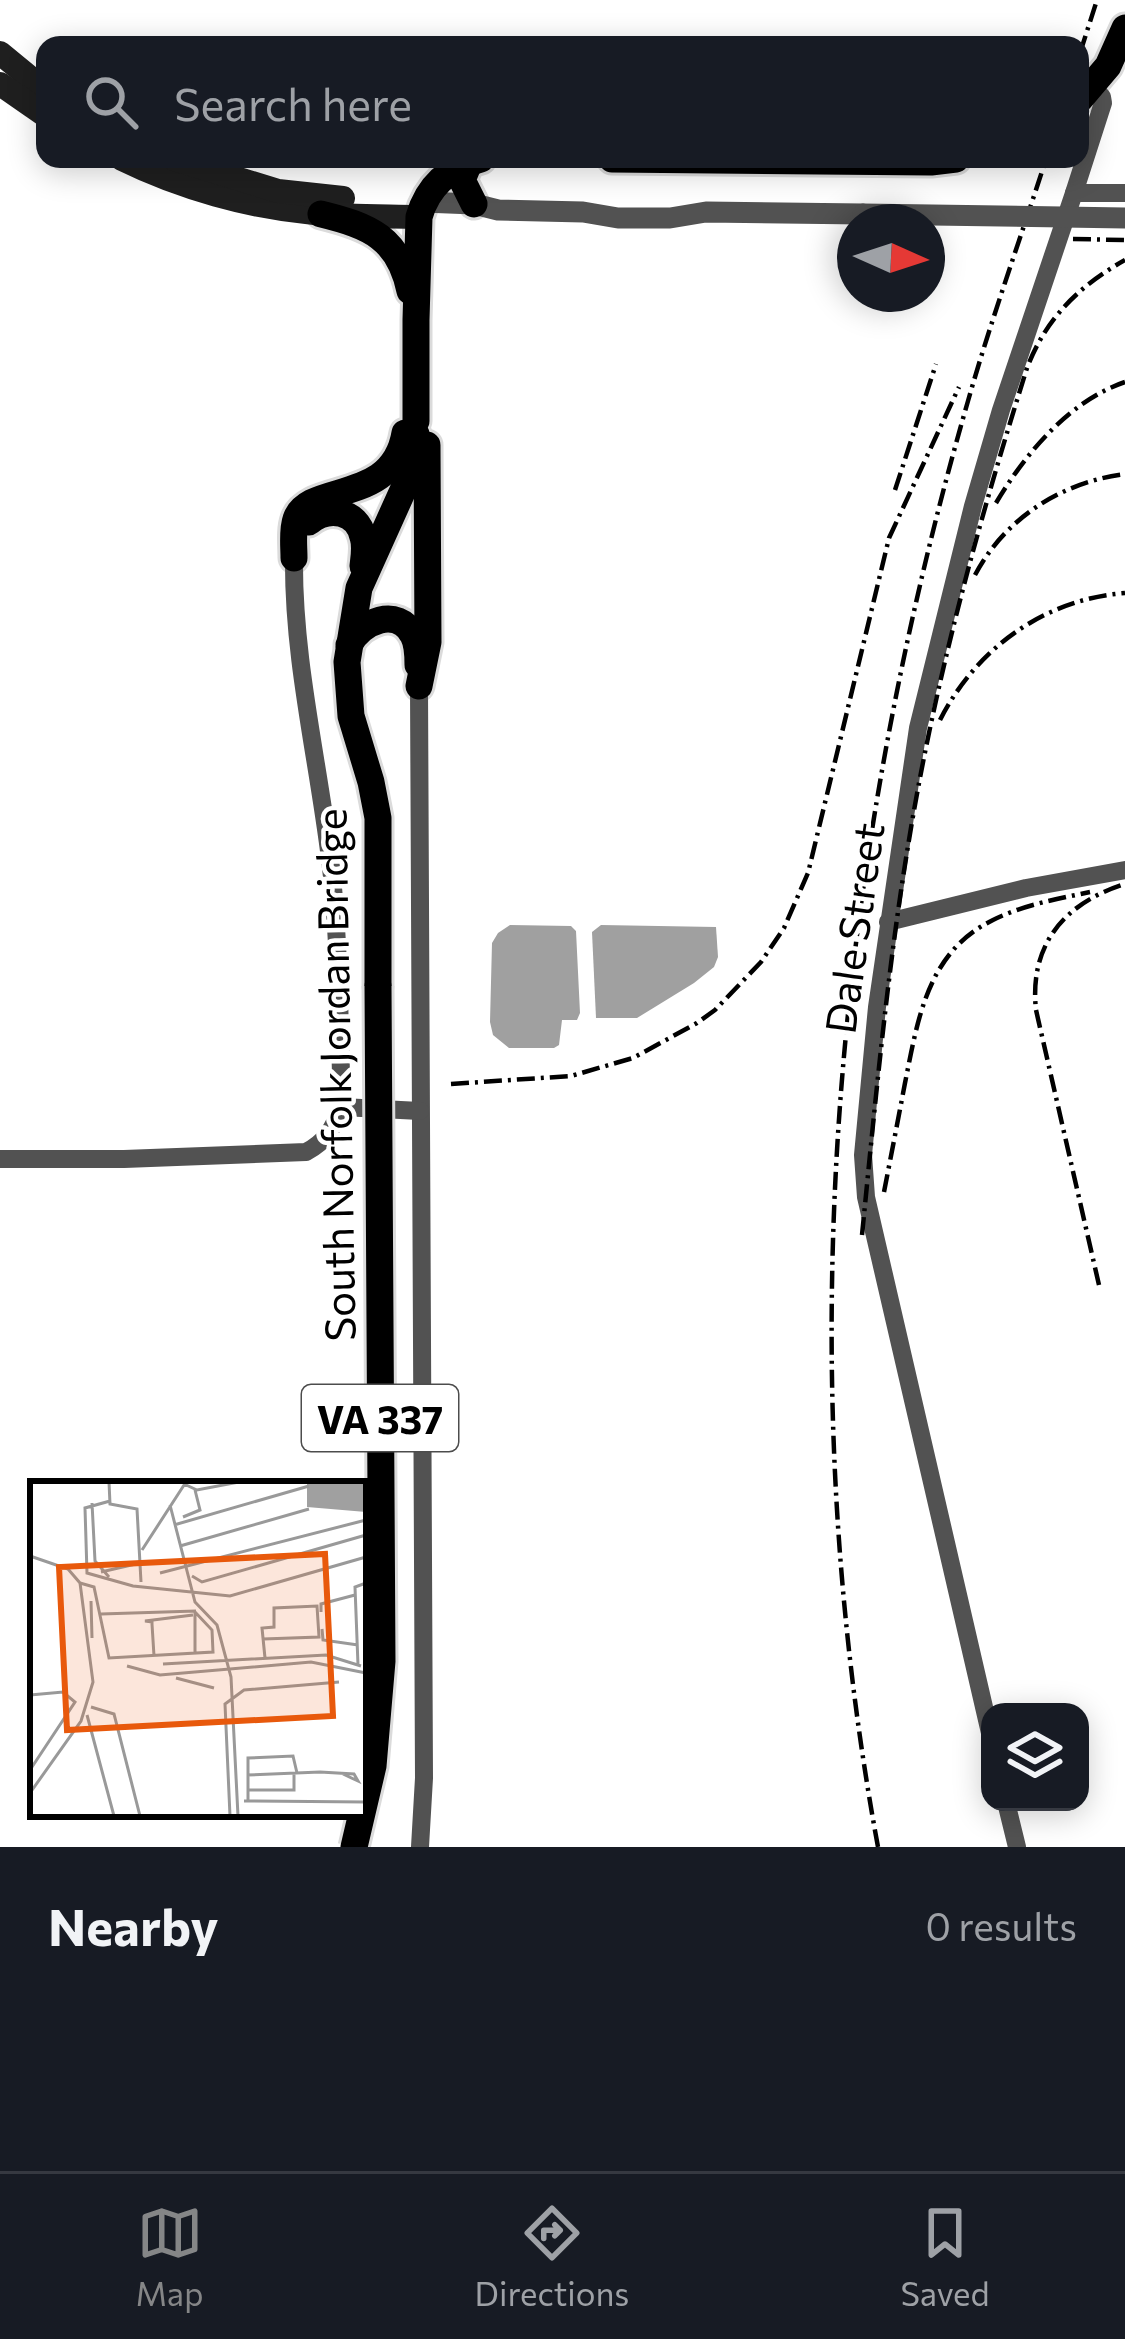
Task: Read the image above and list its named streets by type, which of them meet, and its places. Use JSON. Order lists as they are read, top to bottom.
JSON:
{
  "streets": {
    "main road": ["South Norfolk Jordan Bridge", "VA 337"],
    "street": ["Dale Street"]
  },
  "crossings": [
    ["South Norfolk Jordan Bridge", "VA 337"]
  ],
  "north": "right",
  "page": {
    "search": "Search here",
    "heading": ["Nearby", "0 results"],
    "nav": ["Map", "Directions", "Saved"]
  }
}
